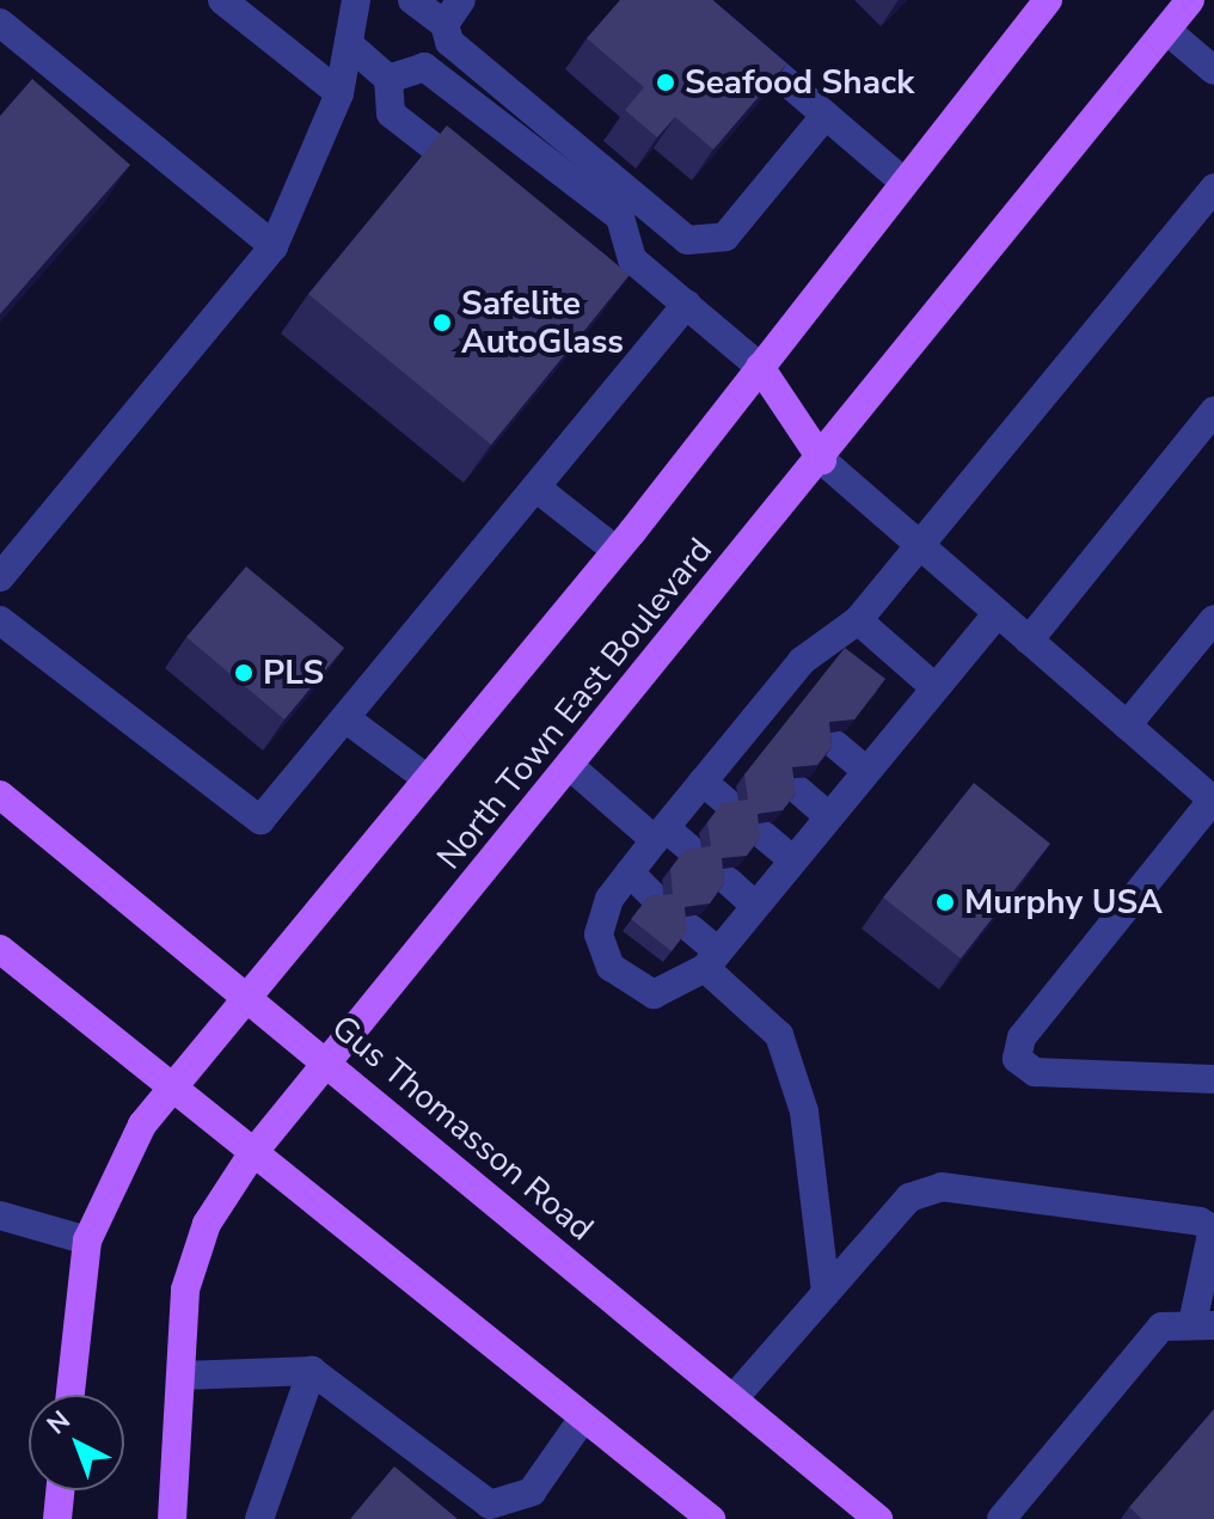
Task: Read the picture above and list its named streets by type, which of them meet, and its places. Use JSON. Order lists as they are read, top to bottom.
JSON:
{
  "streets": {
    "main road": ["North Town East Boulevard", "Gus Thomasson Road"]
  },
  "crossings": [
    ["North Town East Boulevard", "Gus Thomasson Road"]
  ],
  "places": [
    "Seafood Shack",
    "Safelite AutoGlass",
    "PLS",
    "Murphy USA"
  ],
  "north": "top left"
}
